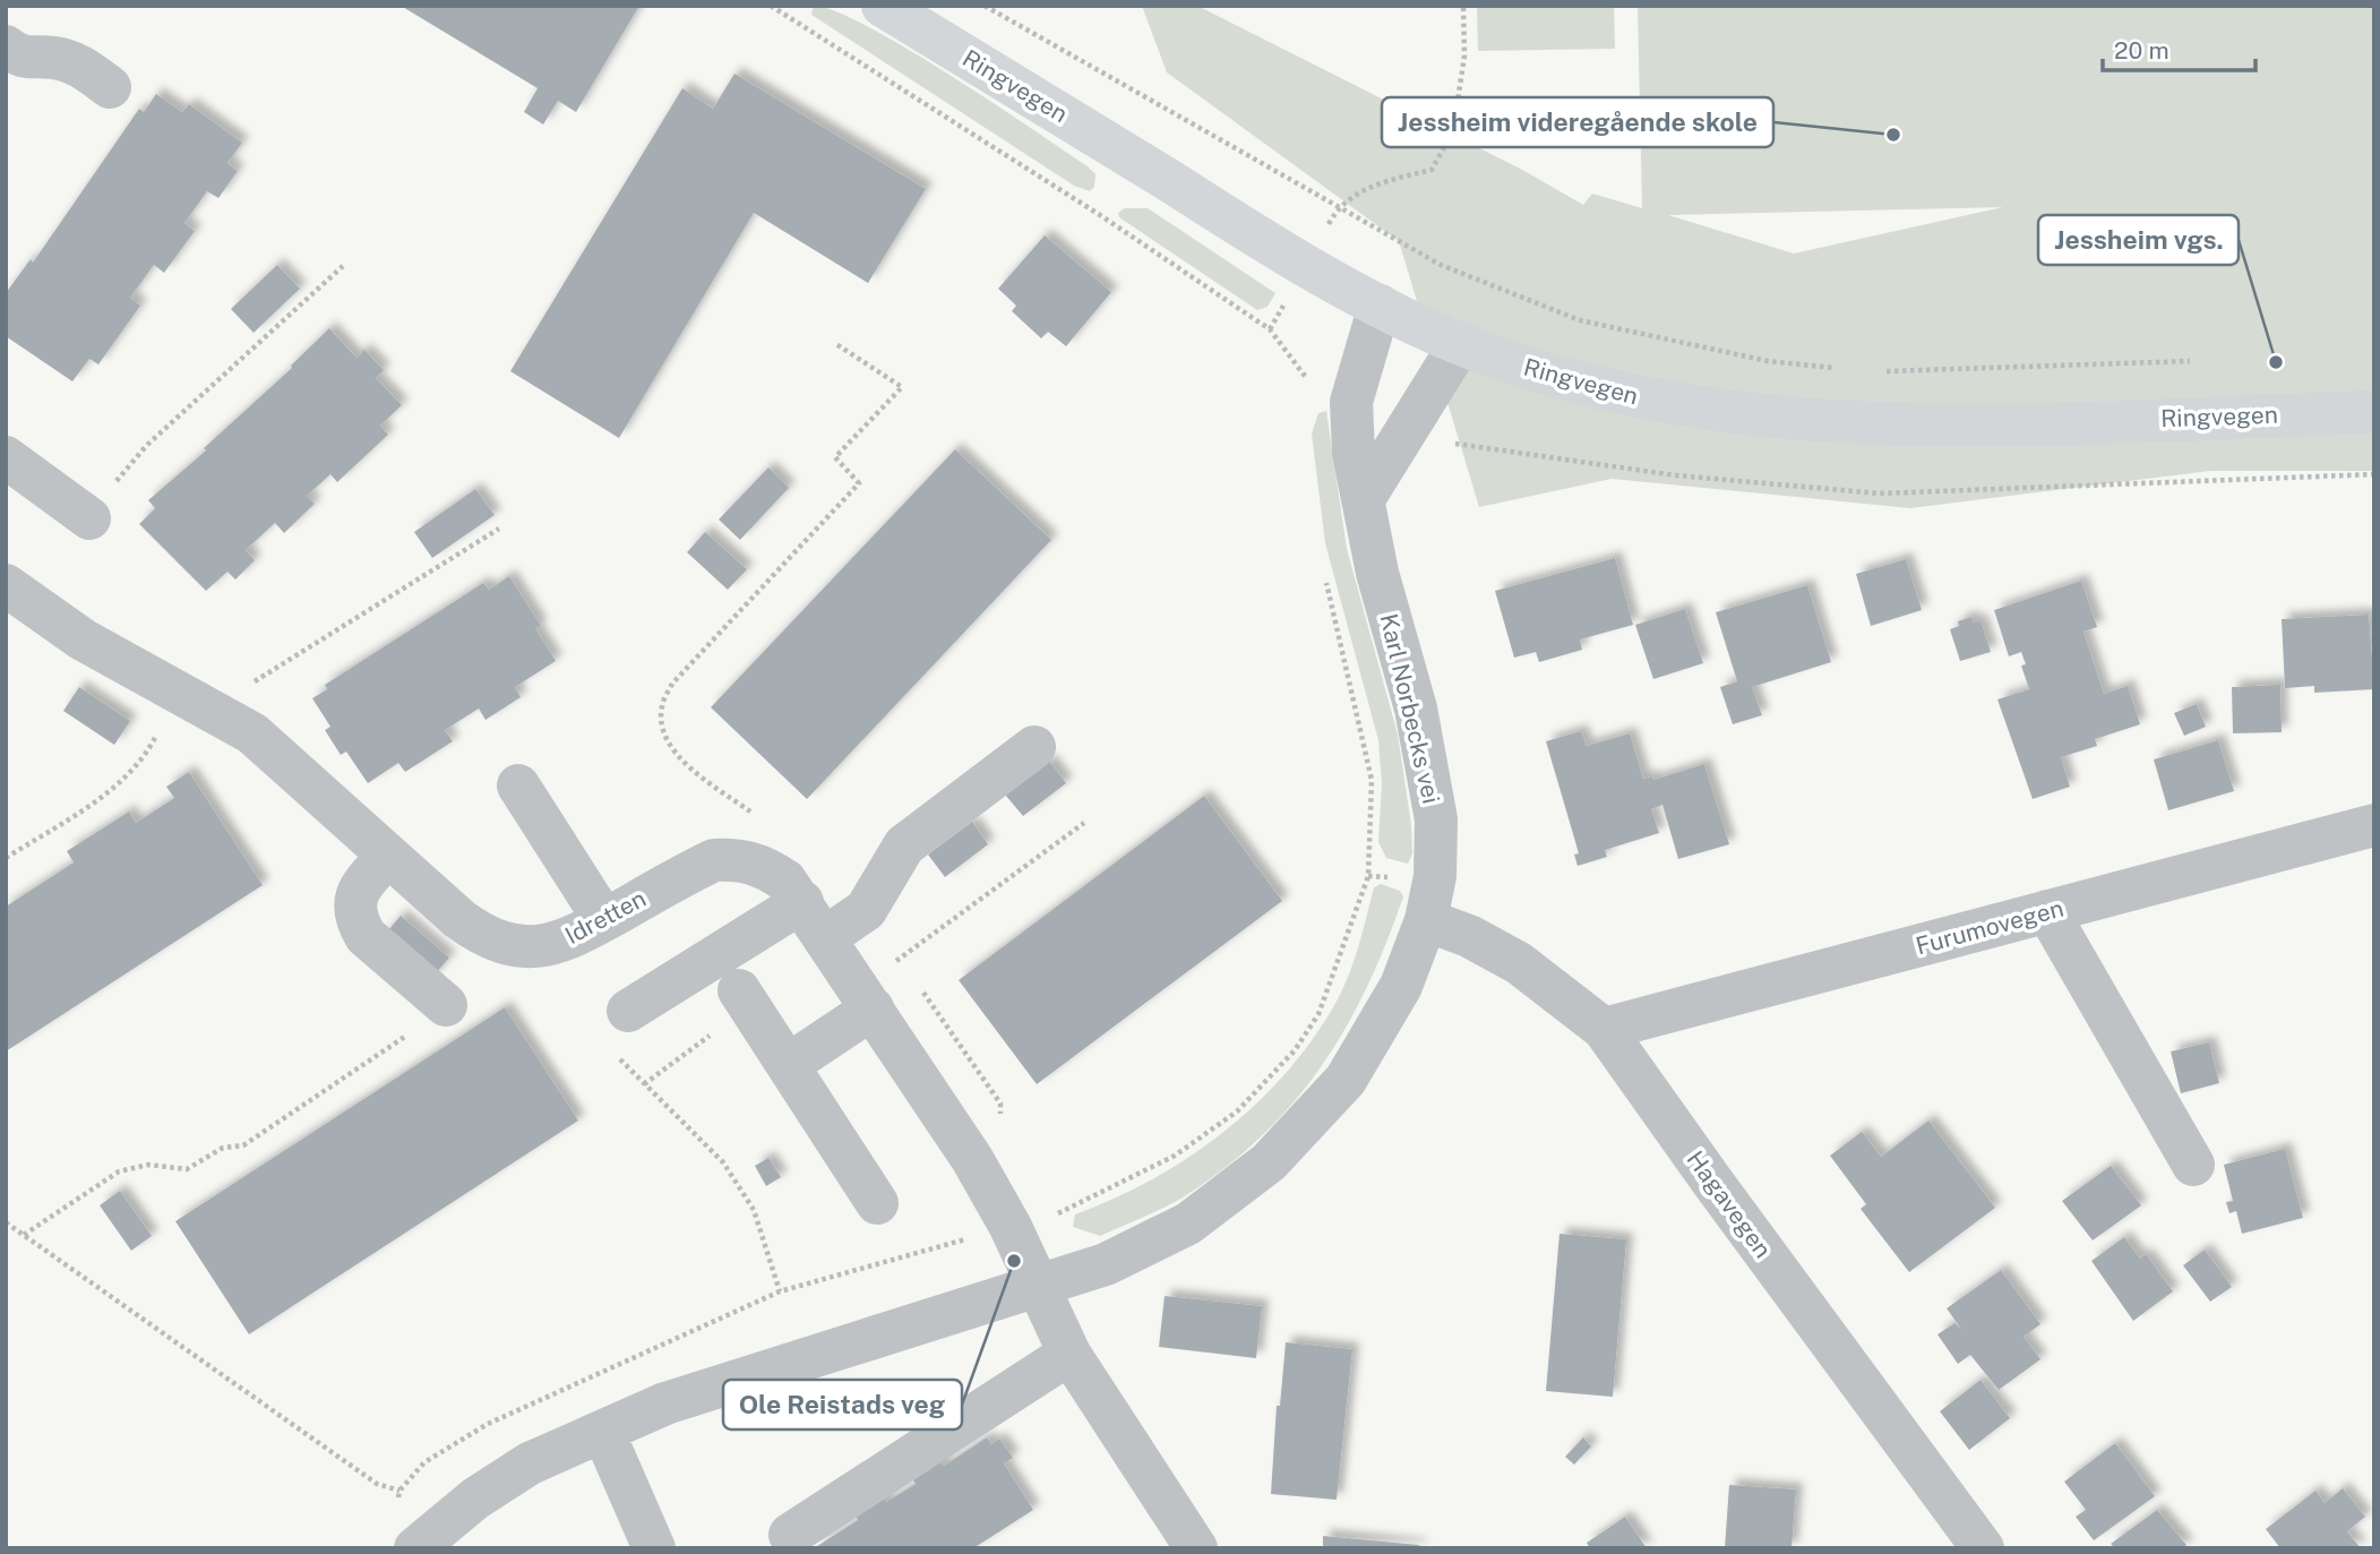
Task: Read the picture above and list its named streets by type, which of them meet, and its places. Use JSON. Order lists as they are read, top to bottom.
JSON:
{
  "streets": {
    "main road": ["Ringvegen"],
    "street": [
      "Karl Norbecks vei",
      "Idretten",
      "Furumovegen",
      "Hagavegen"
    ]
  },
  "crossings": [
    ["Ringvegen", "Karl Norbecks vei"],
    ["Karl Norbecks vei", "Idretten"],
    ["Karl Norbecks vei", "Hagavegen"],
    ["Furumovegen", "Hagavegen"]
  ],
  "places": ["Jessheim videregående skole", "Jessheim vgs.", "Ole Reistads veg"],
  "scale_bar": "20 m"
}
